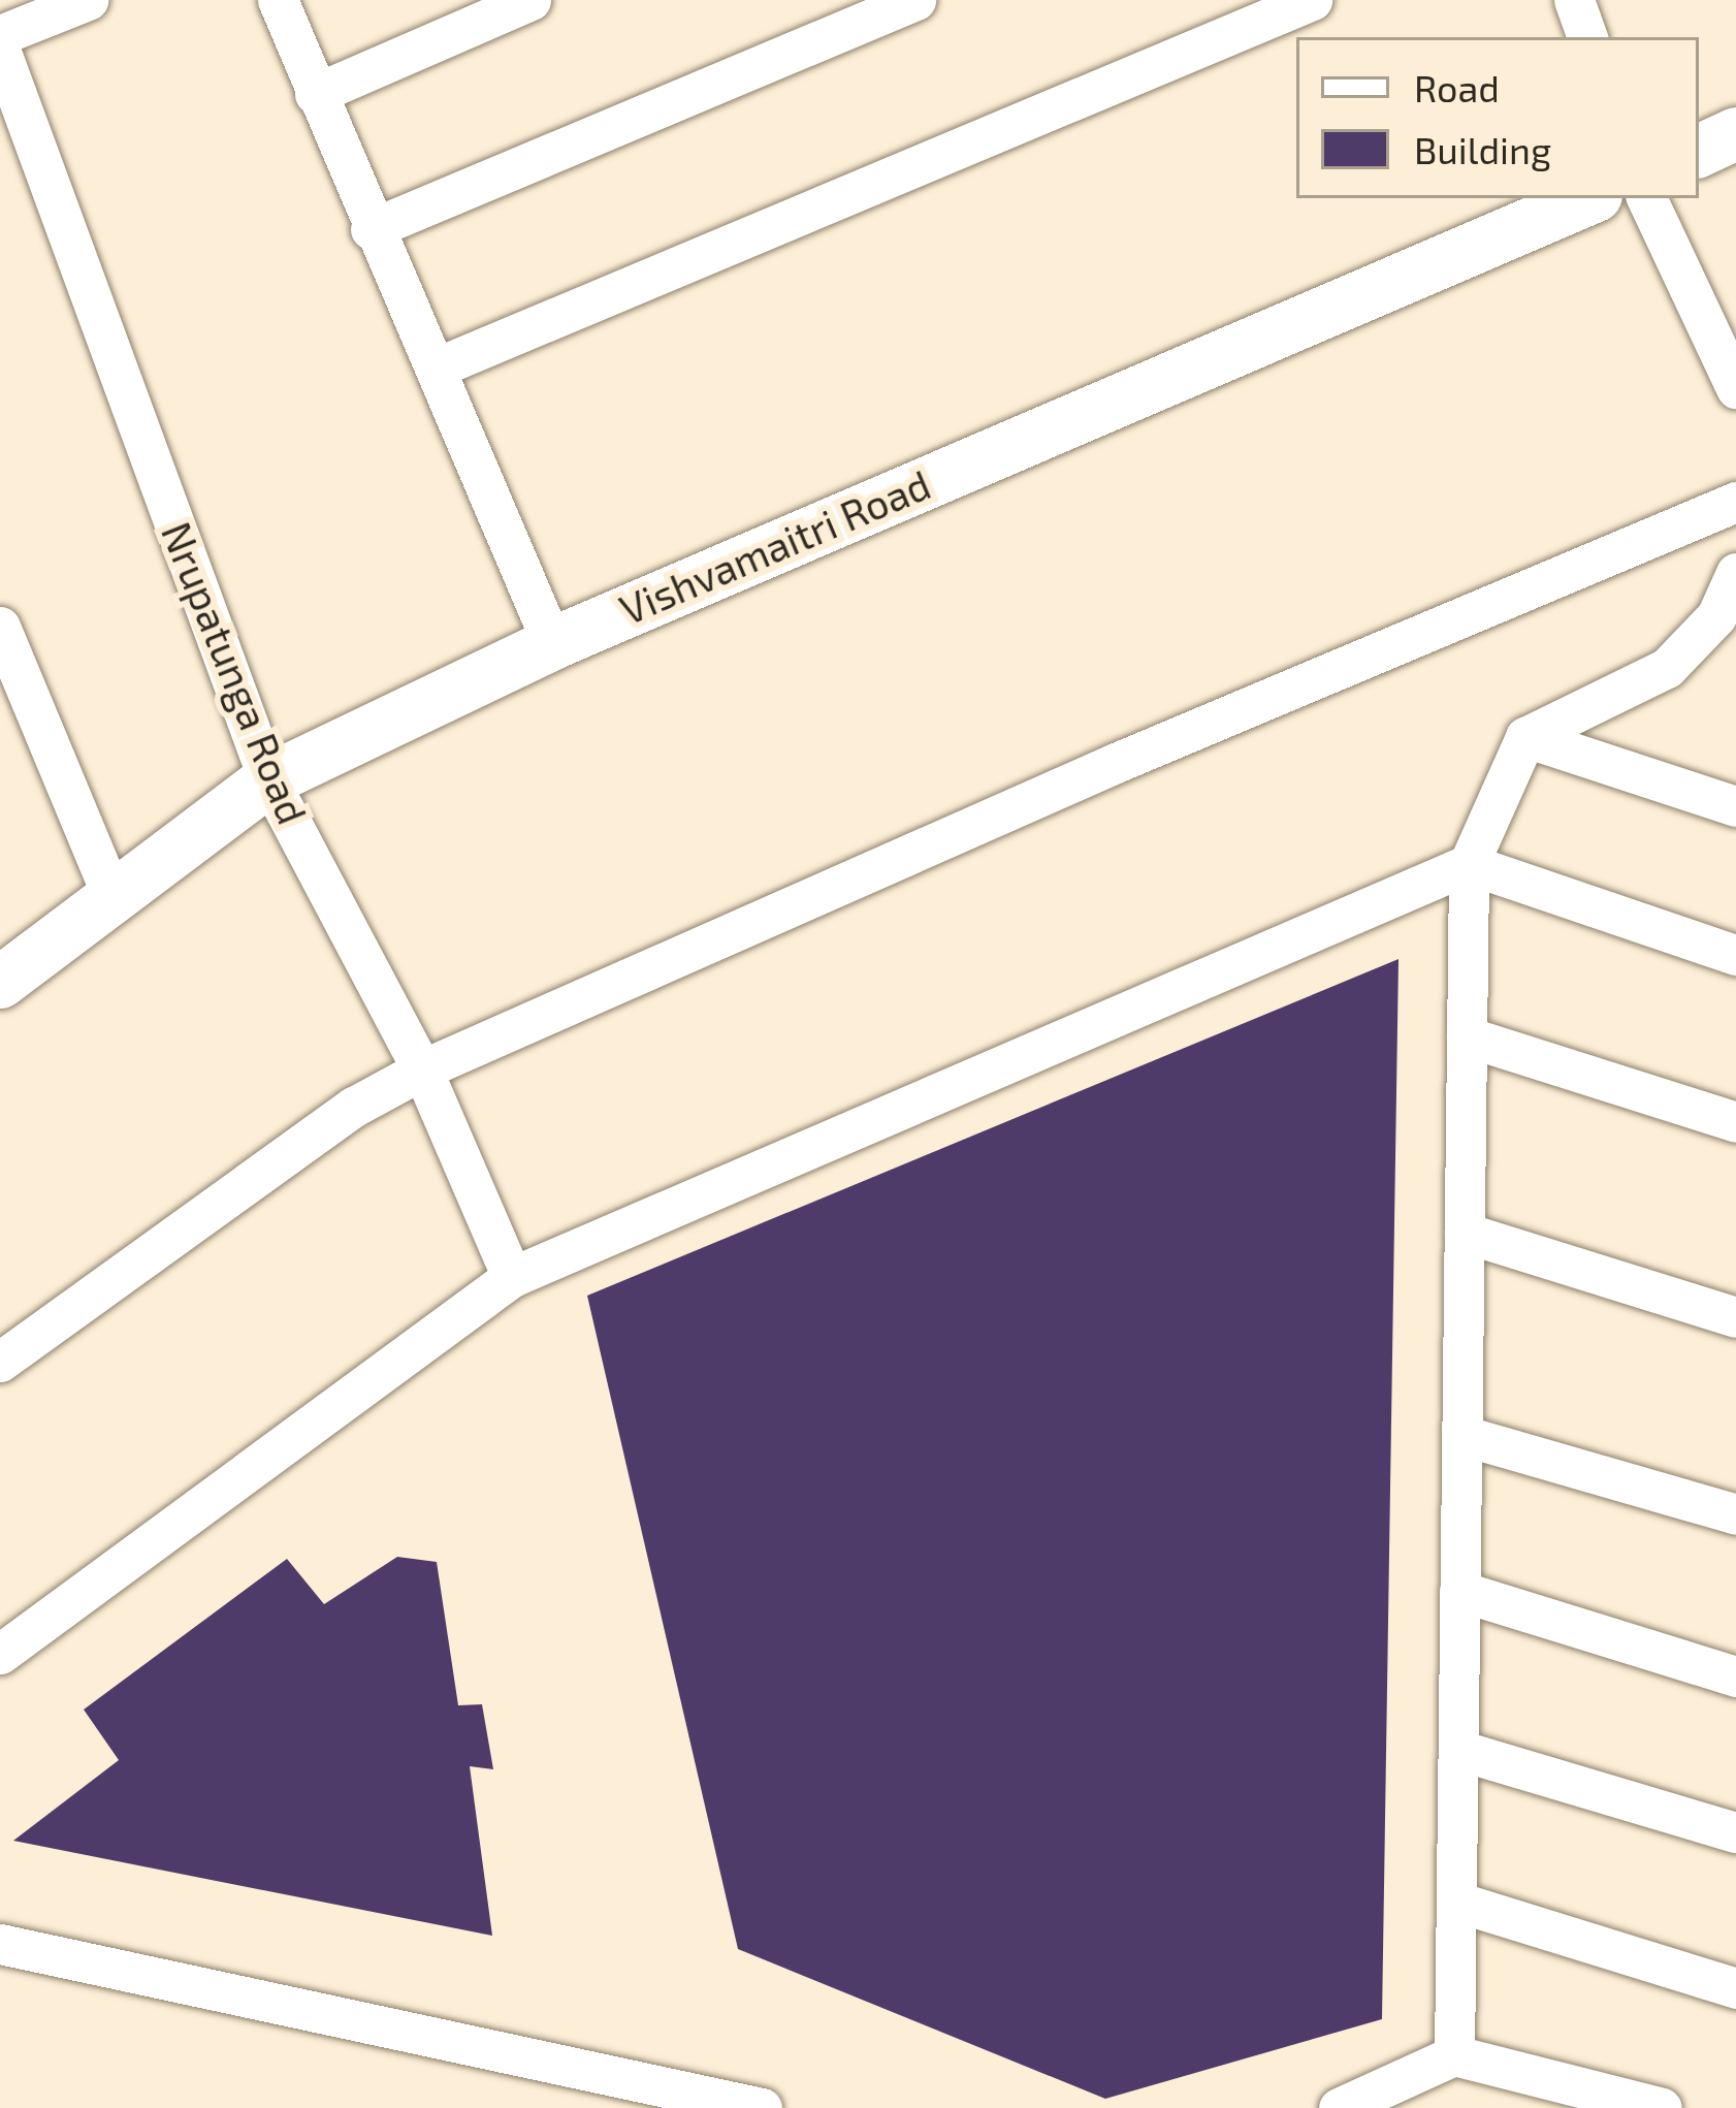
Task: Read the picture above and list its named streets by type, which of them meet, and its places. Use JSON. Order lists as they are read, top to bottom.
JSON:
{
  "streets": {
    "street": ["Vishvamaitri Road", "Nrupatunga Road"]
  },
  "crossings": [
    ["Vishvamaitri Road", "Nrupatunga Road"]
  ],
  "legend": ["Road", "Building"]
}
